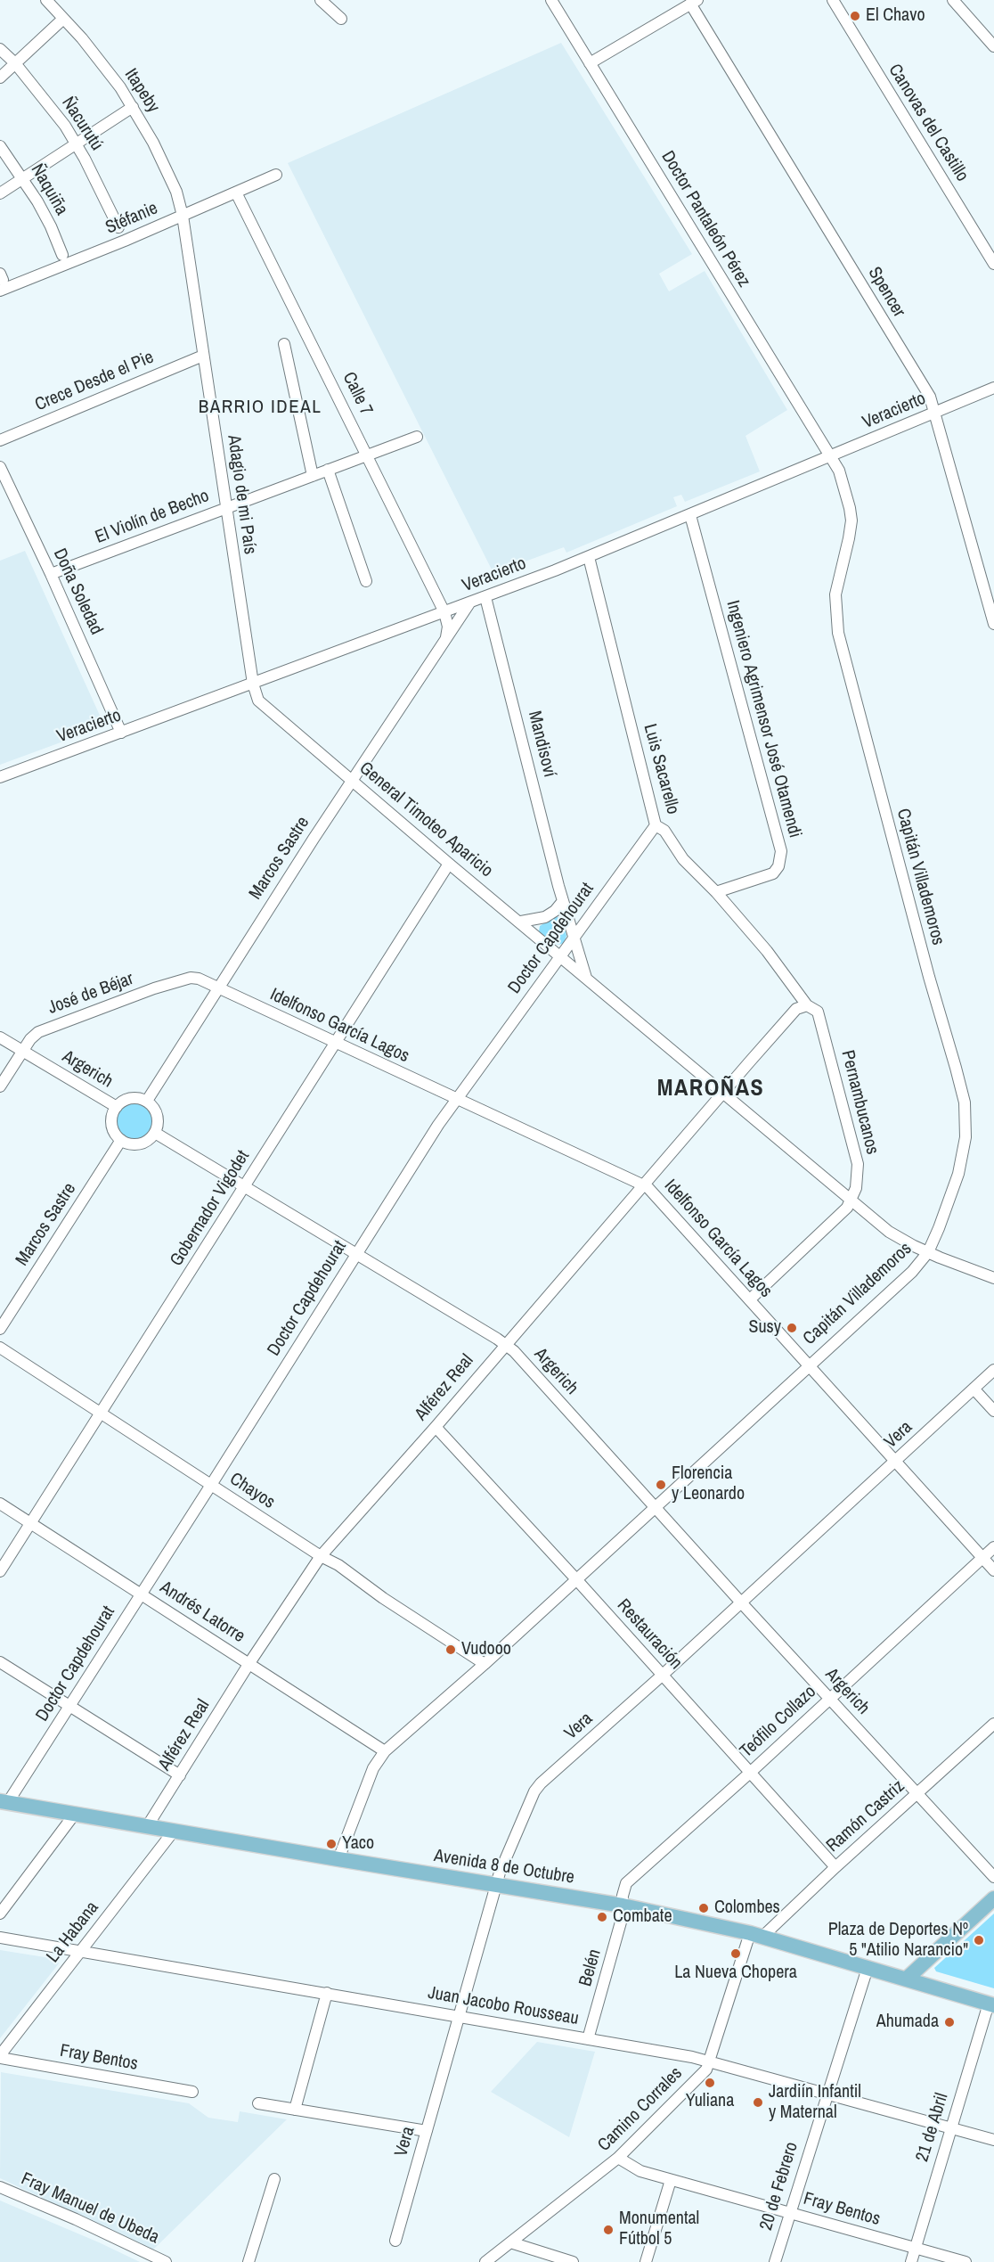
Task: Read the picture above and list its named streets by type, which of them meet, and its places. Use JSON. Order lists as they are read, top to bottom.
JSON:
{
  "streets": {
    "main road": ["Avenida 8 de Octubre"],
    "street": [
      "Itapeby",
      "Canovas del Castillo",
      "Ñacurutú",
      "Ñaquiña",
      "Stéfanie",
      "Doctor Pantaleón Pérez",
      "Spencer",
      "Crece Desde el Pie",
      "Calle 7",
      "Veracierto",
      "Adagio de mi País",
      "El Violín de Becho",
      "Doña Soledad",
      "Ingeniero Agrimensor José Otamendi",
      "Mandisoví",
      "Luis Sacarello",
      "General Timoteo Aparicio",
      "Marcos Sastre",
      "Capitán Villademoros",
      "Doctor Capdehourat",
      "José de Béjar",
      "Idelfonso García Lagos",
      "Argerich",
      "Pernambucanos",
      "Gobernador Vigodet",
      "Alférez Real",
      "Vera",
      "Chayos",
      "Andrés Latorre",
      "Restauración",
      "Teófilo Collazo",
      "Ramón Castriz",
      "La Habana",
      "Belén",
      "Juan Jacobo Rousseau",
      "Fray Bentos",
      "Camino Corrales",
      "21 de Abril",
      "20 de Febrero",
      "Fray Manuel de Ubeda"
    ]
  },
  "crossings": [
    ["Itapeby", "Stéfanie"],
    ["Itapeby", "Adagio de mi País"],
    ["Stéfanie", "Calle 7"],
    ["Stéfanie", "Adagio de mi País"],
    ["Doctor Pantaleón Pérez", "Veracierto"],
    ["Doctor Pantaleón Pérez", "Capitán Villademoros"],
    ["Spencer", "Veracierto"],
    ["Crece Desde el Pie", "Adagio de mi País"],
    ["Calle 7", "Veracierto"],
    ["Calle 7", "El Violín de Becho"],
    ["Veracierto", "Adagio de mi País"],
    ["Veracierto", "Doña Soledad"],
    ["Veracierto", "Ingeniero Agrimensor José Otamendi"],
    ["Veracierto", "Mandisoví"],
    ["Veracierto", "Luis Sacarello"],
    ["Veracierto", "General Timoteo Aparicio"],
    ["Veracierto", "Marcos Sastre"],
    ["Veracierto", "Capitán Villademoros"],
    ["Adagio de mi País", "El Violín de Becho"],
    ["Adagio de mi País", "General Timoteo Aparicio"],
    ["El Violín de Becho", "Doña Soledad"],
    ["Ingeniero Agrimensor José Otamendi", "Luis Sacarello"],
    ["Mandisoví", "Doctor Capdehourat"],
    ["Luis Sacarello", "Doctor Capdehourat"],
    ["Luis Sacarello", "Pernambucanos"],
    ["Luis Sacarello", "Alférez Real"],
    ["General Timoteo Aparicio", "Marcos Sastre"],
    ["General Timoteo Aparicio", "Capitán Villademoros"],
    ["General Timoteo Aparicio", "Doctor Capdehourat"],
    ["General Timoteo Aparicio", "Pernambucanos"],
    ["General Timoteo Aparicio", "Gobernador Vigodet"],
    ["General Timoteo Aparicio", "Alférez Real"],
    ["Marcos Sastre", "José de Béjar"],
    ["Marcos Sastre", "Idelfonso García Lagos"],
    ["Marcos Sastre", "Argerich"],
    ["Capitán Villademoros", "Idelfonso García Lagos"],
    ["Capitán Villademoros", "Argerich"],
    ["Capitán Villademoros", "Chayos"],
    ["Capitán Villademoros", "Andrés Latorre"],
    ["Capitán Villademoros", "Restauración"],
    ["Capitán Villademoros", "Avenida 8 de Octubre"],
    ["Doctor Capdehourat", "Idelfonso García Lagos"],
    ["Doctor Capdehourat", "Argerich"],
    ["Doctor Capdehourat", "Chayos"],
    ["Doctor Capdehourat", "Andrés Latorre"],
    ["Doctor Capdehourat", "Avenida 8 de Octubre"],
    ["José de Béjar", "Idelfonso García Lagos"],
    ["José de Béjar", "Argerich"],
    ["Idelfonso García Lagos", "Pernambucanos"],
    ["Idelfonso García Lagos", "Gobernador Vigodet"],
    ["Idelfonso García Lagos", "Alférez Real"],
    ["Idelfonso García Lagos", "Vera"],
    ["Idelfonso García Lagos", "Teófilo Collazo"],
    ["Argerich", "Gobernador Vigodet"],
    ["Argerich", "Alférez Real"],
    ["Argerich", "Vera"],
    ["Argerich", "Teófilo Collazo"],
    ["Argerich", "Ramón Castriz"],
    ["Pernambucanos", "Alférez Real"],
    ["Gobernador Vigodet", "Chayos"],
    ["Gobernador Vigodet", "Andrés Latorre"],
    ["Alférez Real", "Chayos"],
    ["Alférez Real", "Andrés Latorre"],
    ["Alférez Real", "Restauración"],
    ["Alférez Real", "Avenida 8 de Octubre"],
    ["Vera", "Restauración"],
    ["Vera", "Avenida 8 de Octubre"],
    ["Vera", "Juan Jacobo Rousseau"],
    ["Restauración", "Teófilo Collazo"],
    ["Restauración", "Ramón Castriz"],
    ["Teófilo Collazo", "Avenida 8 de Octubre"],
    ["Teófilo Collazo", "Belén"],
    ["Ramón Castriz", "Avenida 8 de Octubre"],
    ["Ramón Castriz", "Camino Corrales"],
    ["Avenida 8 de Octubre", "La Habana"],
    ["Avenida 8 de Octubre", "Belén"],
    ["Avenida 8 de Octubre", "Camino Corrales"],
    ["Avenida 8 de Octubre", "21 de Abril"],
    ["Avenida 8 de Octubre", "20 de Febrero"],
    ["La Habana", "Juan Jacobo Rousseau"],
    ["La Habana", "Fray Bentos"],
    ["Belén", "Juan Jacobo Rousseau"],
    ["Juan Jacobo Rousseau", "Camino Corrales"],
    ["Juan Jacobo Rousseau", "21 de Abril"],
    ["Juan Jacobo Rousseau", "20 de Febrero"],
    ["Fray Bentos", "Camino Corrales"],
    ["Fray Bentos", "21 de Abril"],
    ["Fray Bentos", "20 de Febrero"]
  ],
  "districts": ["BARRIO IDEAL", "MAROÑAS"],
  "places": [
    "El Chavo",
    "Susy",
    "Florencia y Leonardo",
    "Vudooo",
    "Yaco",
    "Colombes",
    "Combate",
    "Plaza de Deportes Nº 5 \"Atilio Narancio\"",
    "La Nueva Chopera",
    "Ahumada",
    "Yuliana",
    "Jardiín Infantil y Maternal",
    "Monumental Fútbol 5"
  ]
}
